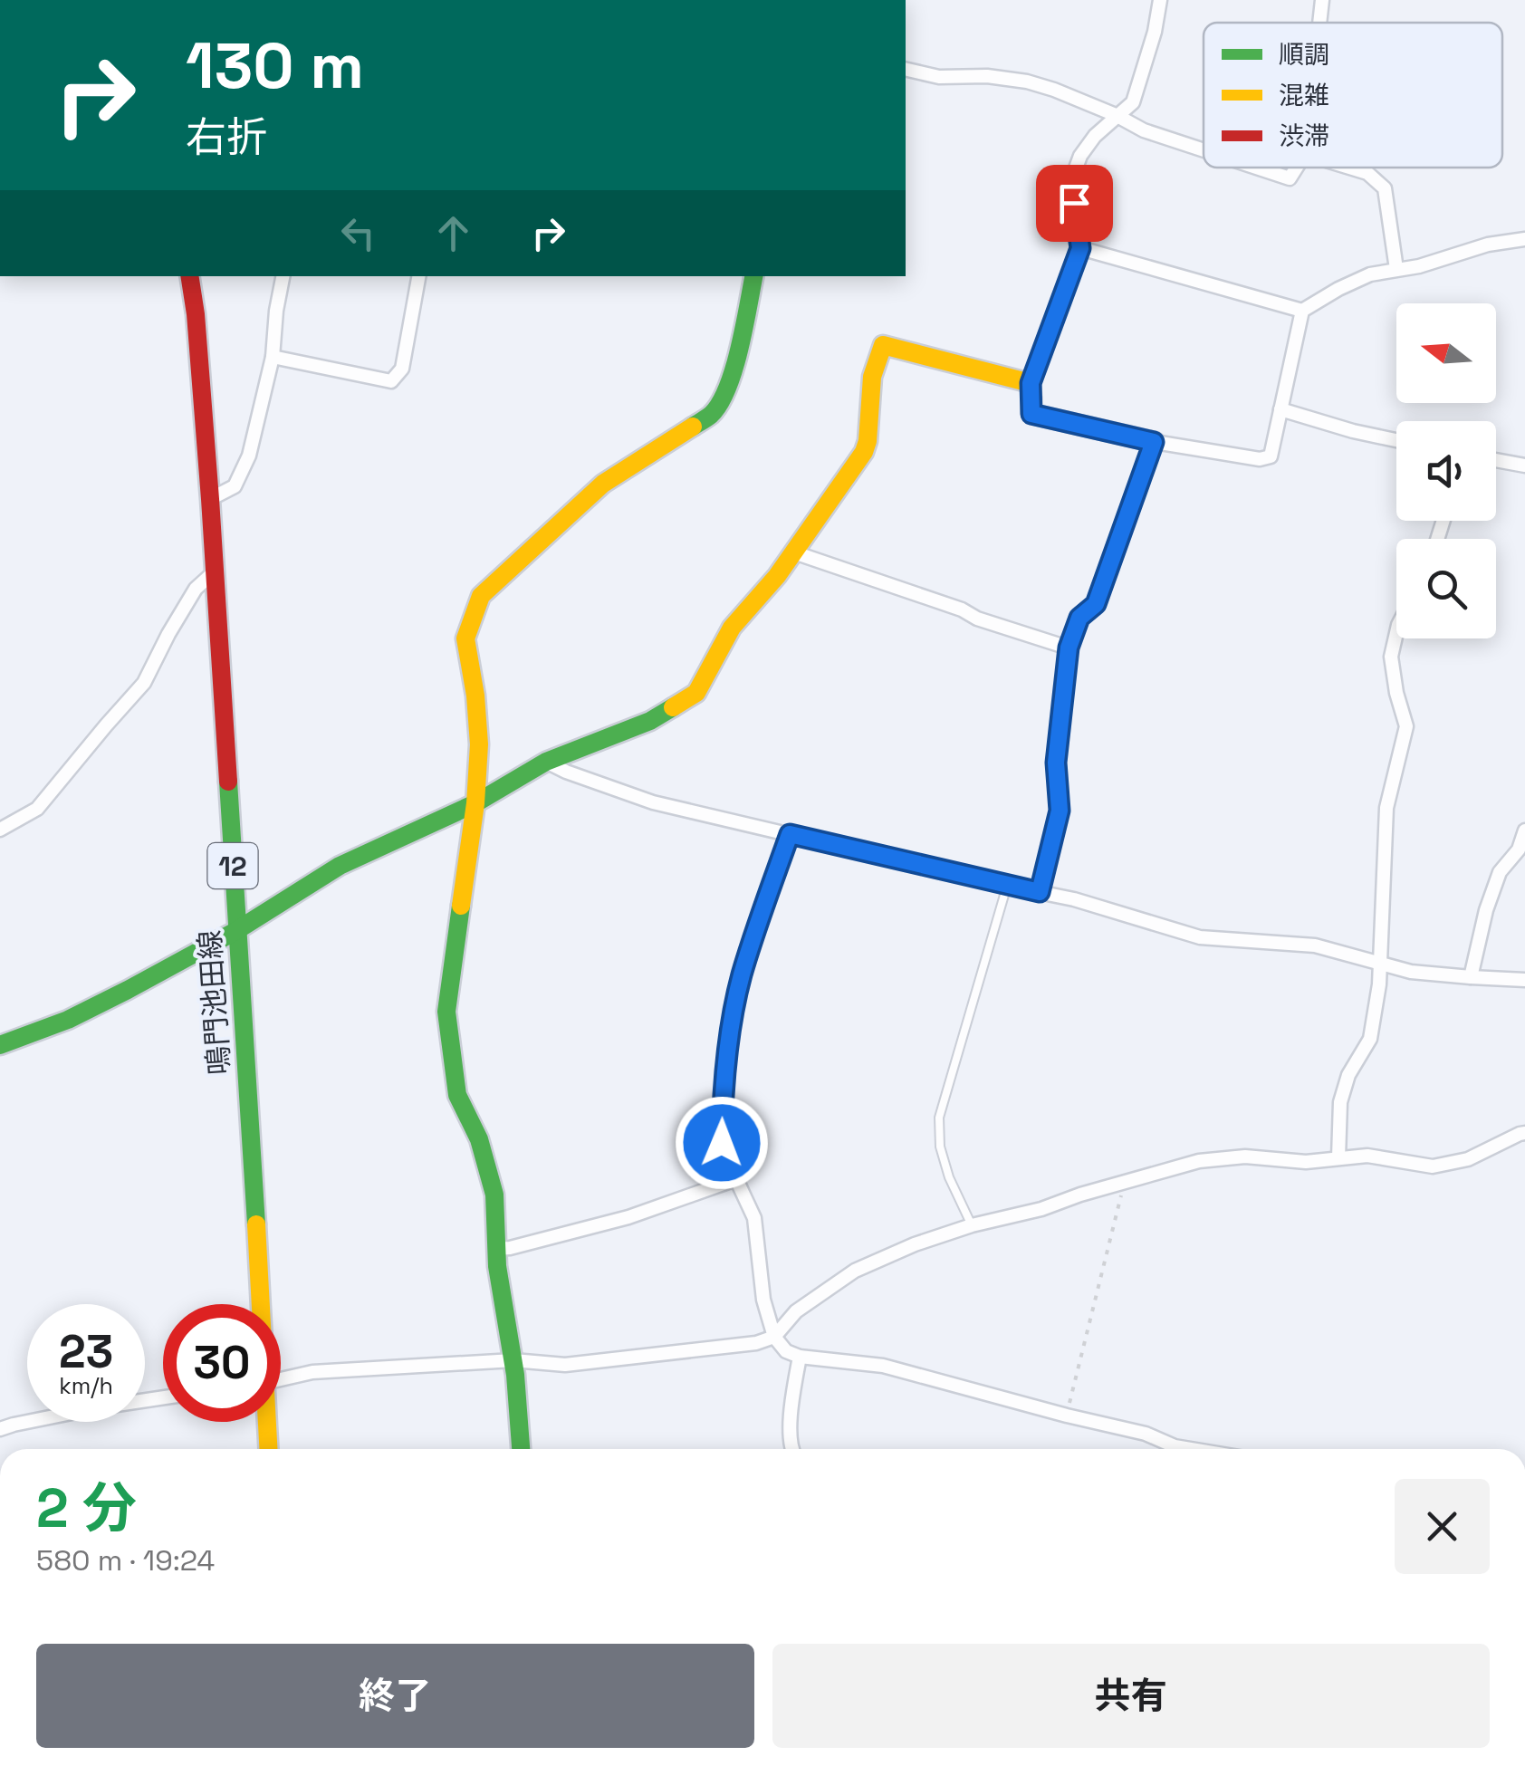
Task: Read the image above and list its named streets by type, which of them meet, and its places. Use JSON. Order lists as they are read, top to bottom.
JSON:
{
  "streets": {
    "street": ["12", "鳴門池田線"]
  },
  "legend": ["順調", "混雑", "渋滞"],
  "north": "left",
  "page": {
    "turn": ["130 m", "右折"],
    "speed": "23 km/h",
    "limit": "30",
    "heading": ["2 分", "580 m · 19:24"],
    "buttons": ["終了", "共有"]
  }
}
